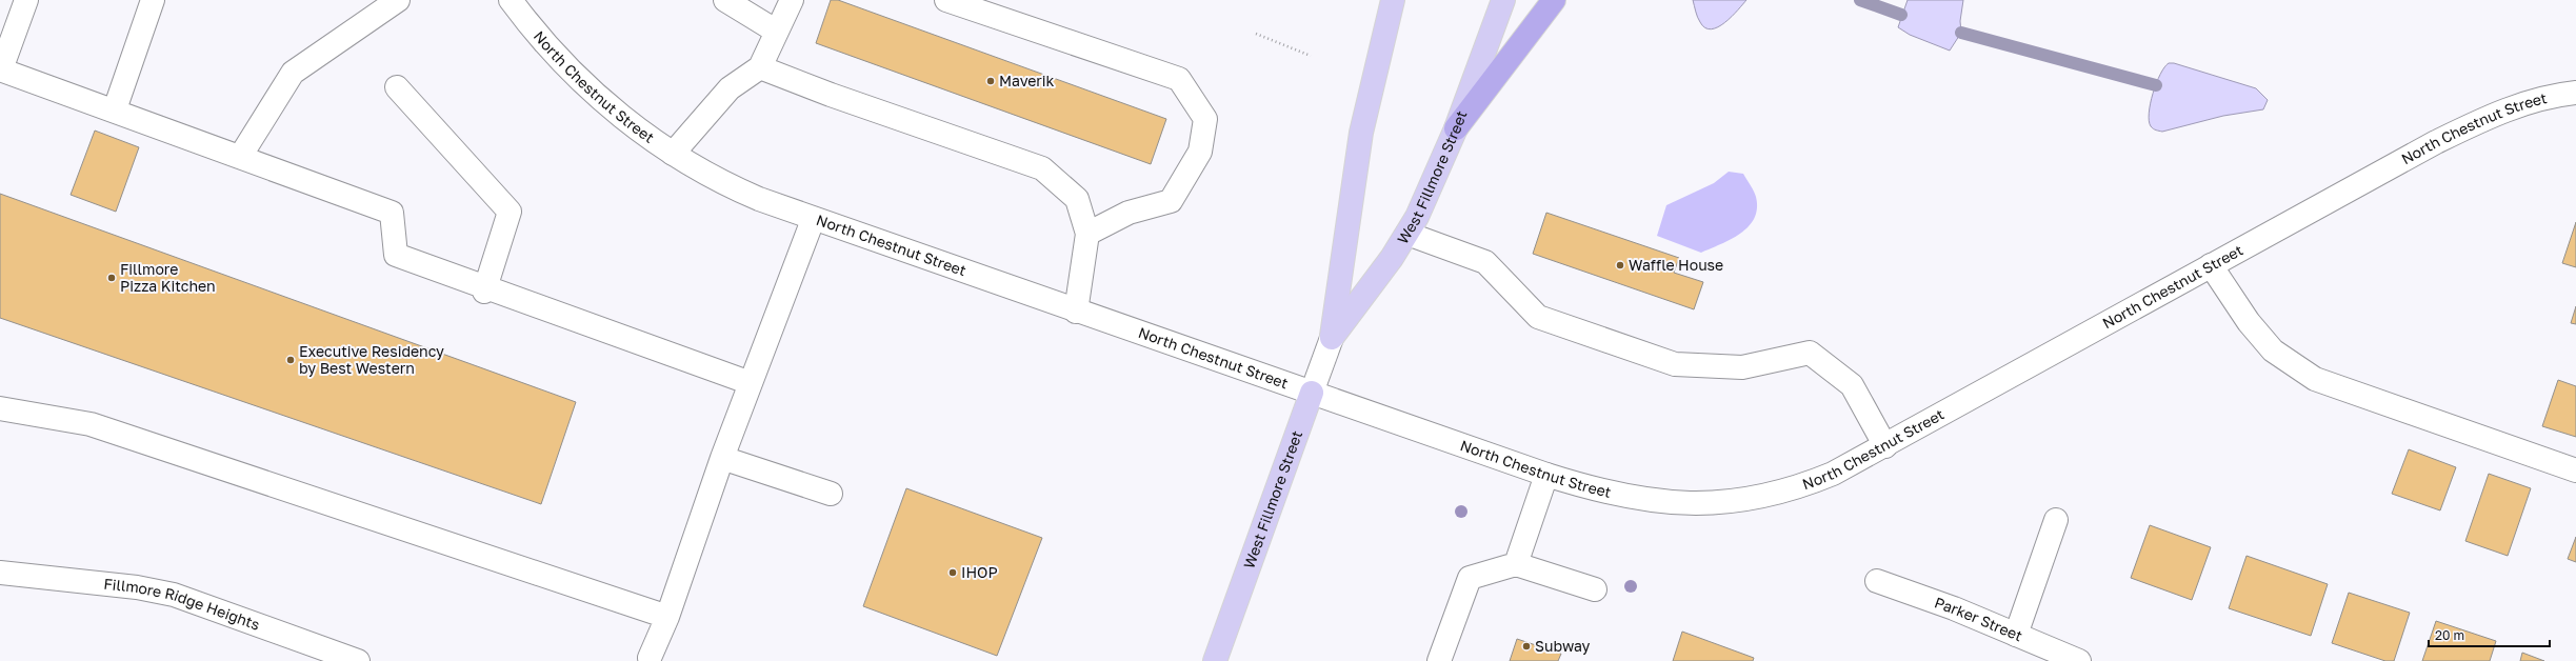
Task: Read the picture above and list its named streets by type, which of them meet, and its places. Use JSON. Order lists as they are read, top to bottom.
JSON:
{
  "streets": {
    "main road": [
      "North Chestnut Street",
      "West Fillmore Street",
      "Fillmore Ridge Heights",
      "Parker Street"
    ]
  },
  "crossings": [
    ["North Chestnut Street", "West Fillmore Street"]
  ],
  "places": [
    "Maverik",
    "Waffle House",
    "Fillmore Pizza Kitchen",
    "Executive Residency by Best Western",
    "IHOP",
    "Subway"
  ],
  "scale_bar": "20 m"
}
